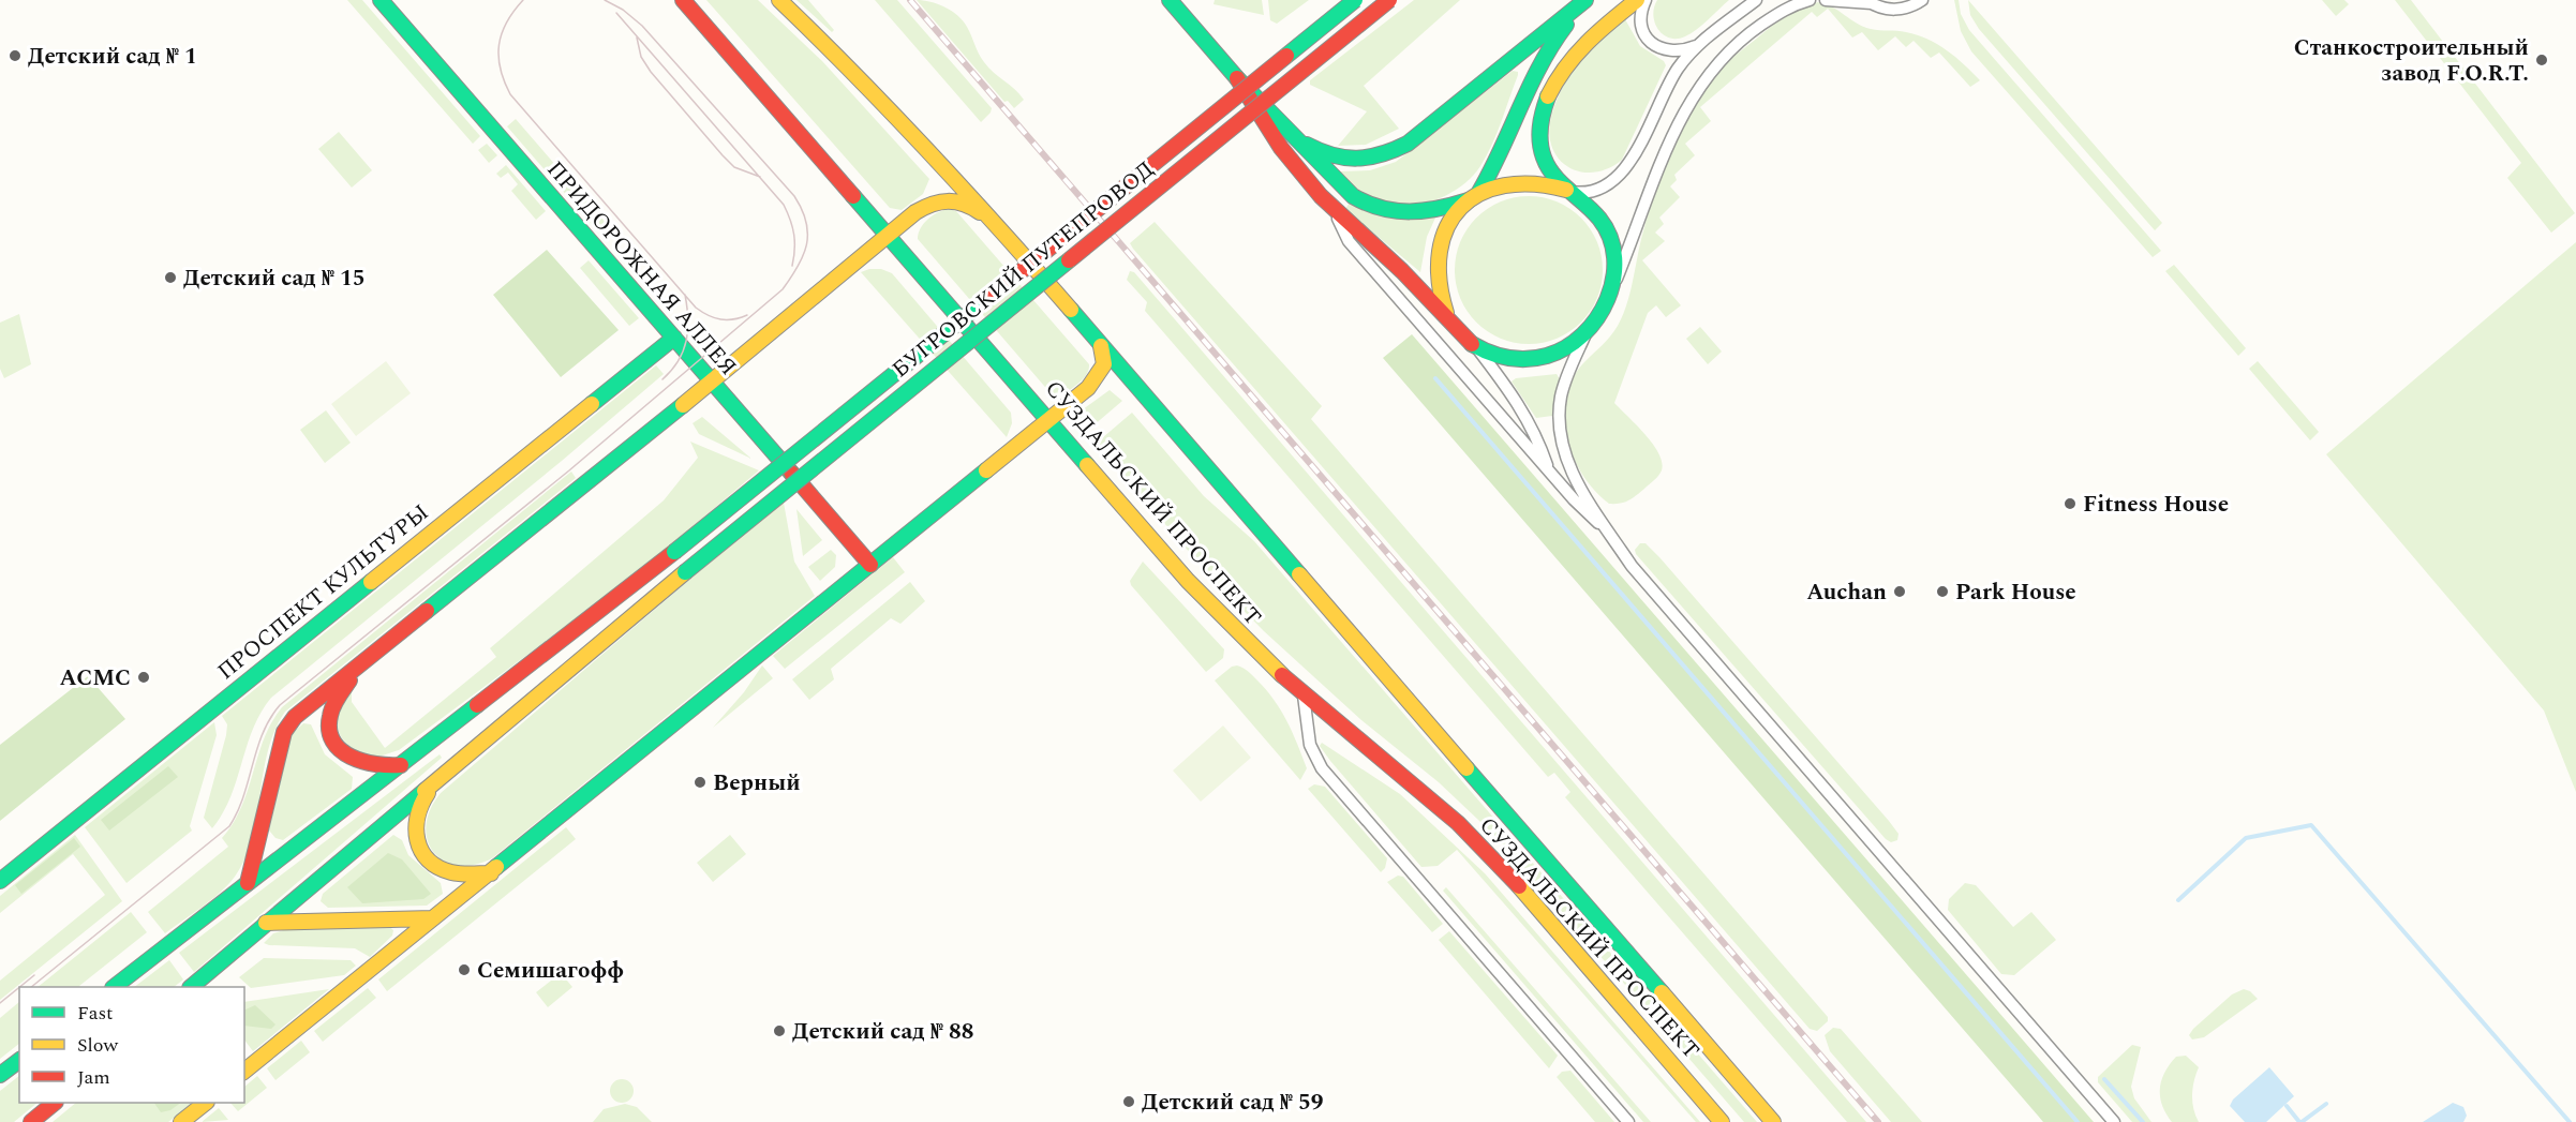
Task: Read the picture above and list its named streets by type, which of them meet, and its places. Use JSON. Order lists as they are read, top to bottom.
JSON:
{
  "streets": {
    "main road": [
      "ПРИДОРОЖНАЯ АЛЛЕЯ",
      "БУГРОВСКИЙ ПУТЕПРОВОД",
      "СУЗДАЛЬСКИЙ ПРОСПЕКТ",
      "ПРОСПЕКТ КУЛЬТУРЫ"
    ]
  },
  "crossings": [
    ["ПРИДОРОЖНАЯ АЛЛЕЯ", "ПРОСПЕКТ КУЛЬТУРЫ"]
  ],
  "places": [
    "Детский сад № 1",
    "Станкостроительный завод F.O.R.T.",
    "Детский сад № 15",
    "Fitness House",
    "Auchan",
    "Park House",
    "АСМС",
    "Верный",
    "Семишагофф",
    "Детский сад № 88",
    "Детский сад № 59"
  ],
  "legend": ["Fast", "Slow", "Jam"]
}
